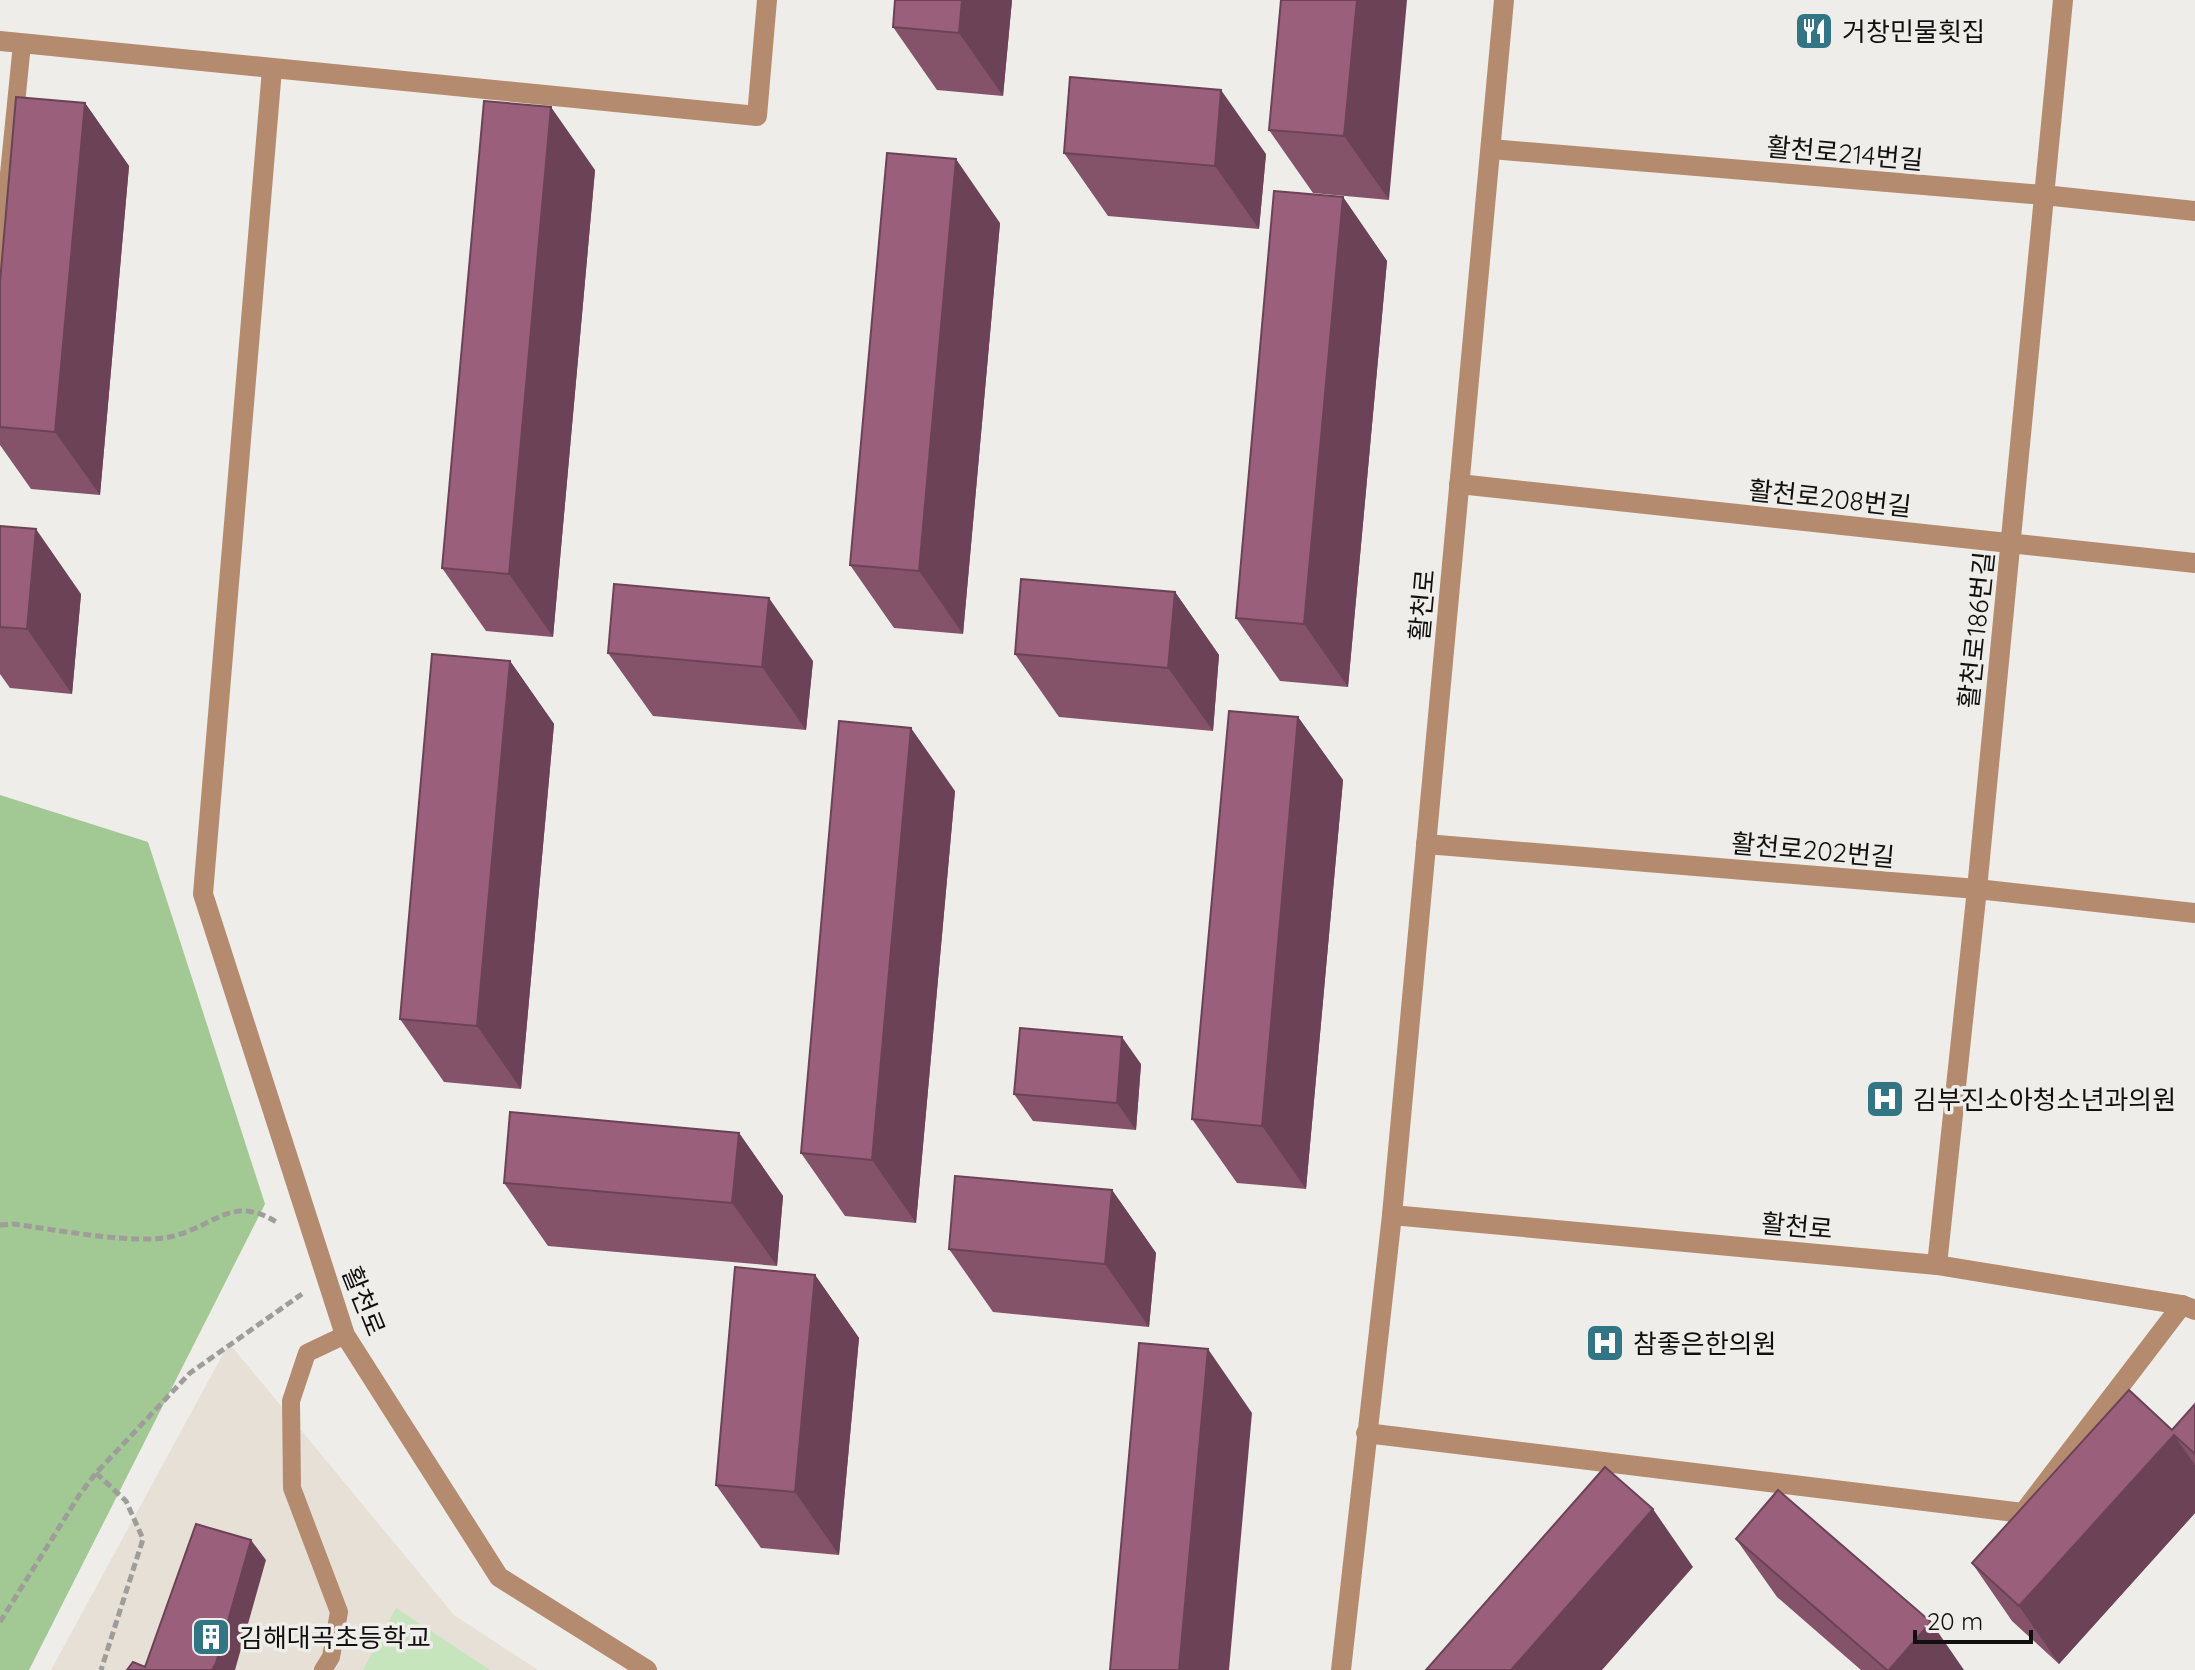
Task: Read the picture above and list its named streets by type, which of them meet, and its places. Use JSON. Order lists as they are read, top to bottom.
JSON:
{
  "streets": {
    "street": [
      "활천로214번길",
      "활천로208번길",
      "활천로",
      "활천로186번길",
      "활천로202번길"
    ]
  },
  "crossings": [
    ["활천로214번길", "활천로"],
    ["활천로214번길", "활천로186번길"],
    ["활천로208번길", "활천로"],
    ["활천로208번길", "활천로186번길"],
    ["활천로", "활천로186번길"],
    ["활천로", "활천로202번길"],
    ["활천로186번길", "활천로202번길"]
  ],
  "places": {
    "restaurant": ["거창민물횟집"],
    "hospital": ["김부진소아청소년과의원", "참좋은한의원"],
    "building": ["김해대곡초등학교"]
  },
  "scale_bar": "20 m"
}
